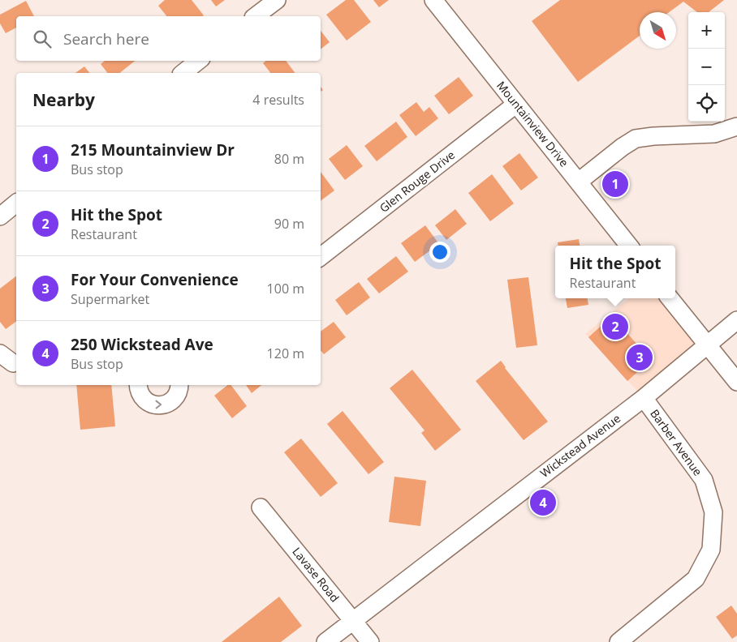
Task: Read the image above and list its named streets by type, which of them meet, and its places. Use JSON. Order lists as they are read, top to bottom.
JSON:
{
  "streets": {
    "street": [
      "Mountainview Drive",
      "Glen Rouge Drive",
      "Barber Avenue",
      "Wickstead Avenue",
      "Lavase Road"
    ]
  },
  "crossings": [
    ["Mountainview Drive", "Glen Rouge Drive"],
    ["Barber Avenue", "Wickstead Avenue"],
    ["Wickstead Avenue", "Lavase Road"]
  ],
  "north": "bottom right",
  "page": {
    "map_buttons": ["+", "−"],
    "search": "Search here",
    "heading": ["Nearby", "4 results"],
    "list": [
      {
        "mark": "1",
        "name": "215 Mountainview Dr",
        "note": "Bus stop",
        "value": "80 m"
      },
      {
        "mark": "2",
        "name": "Hit the Spot",
        "note": "Restaurant",
        "value": "90 m"
      },
      {
        "mark": "3",
        "name": "For Your Convenience",
        "note": "Supermarket",
        "value": "100 m"
      },
      {
        "mark": "4",
        "name": "250 Wickstead Ave",
        "note": "Bus stop",
        "value": "120 m"
      }
    ],
    "pins": [
      "1",
      "2",
      "3",
      "4"
    ],
    "popup": ["Hit the Spot", "Restaurant"]
  }
}
